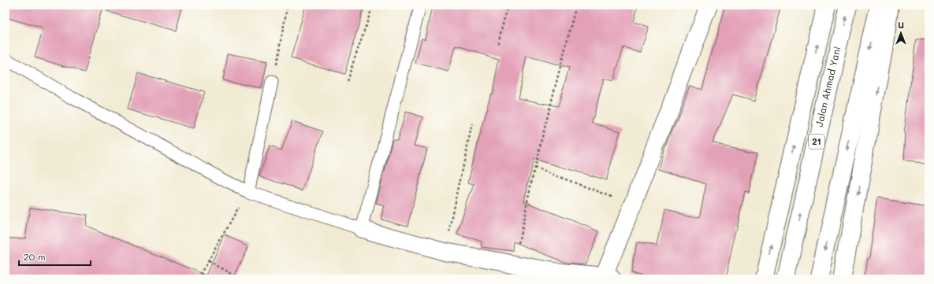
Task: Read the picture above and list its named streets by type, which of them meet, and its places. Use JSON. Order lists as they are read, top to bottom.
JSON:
{
  "streets": {
    "main road": ["Jalan Ahmad Yani", "21"]
  },
  "scale_bar": "20 m",
  "north": "top"
}
